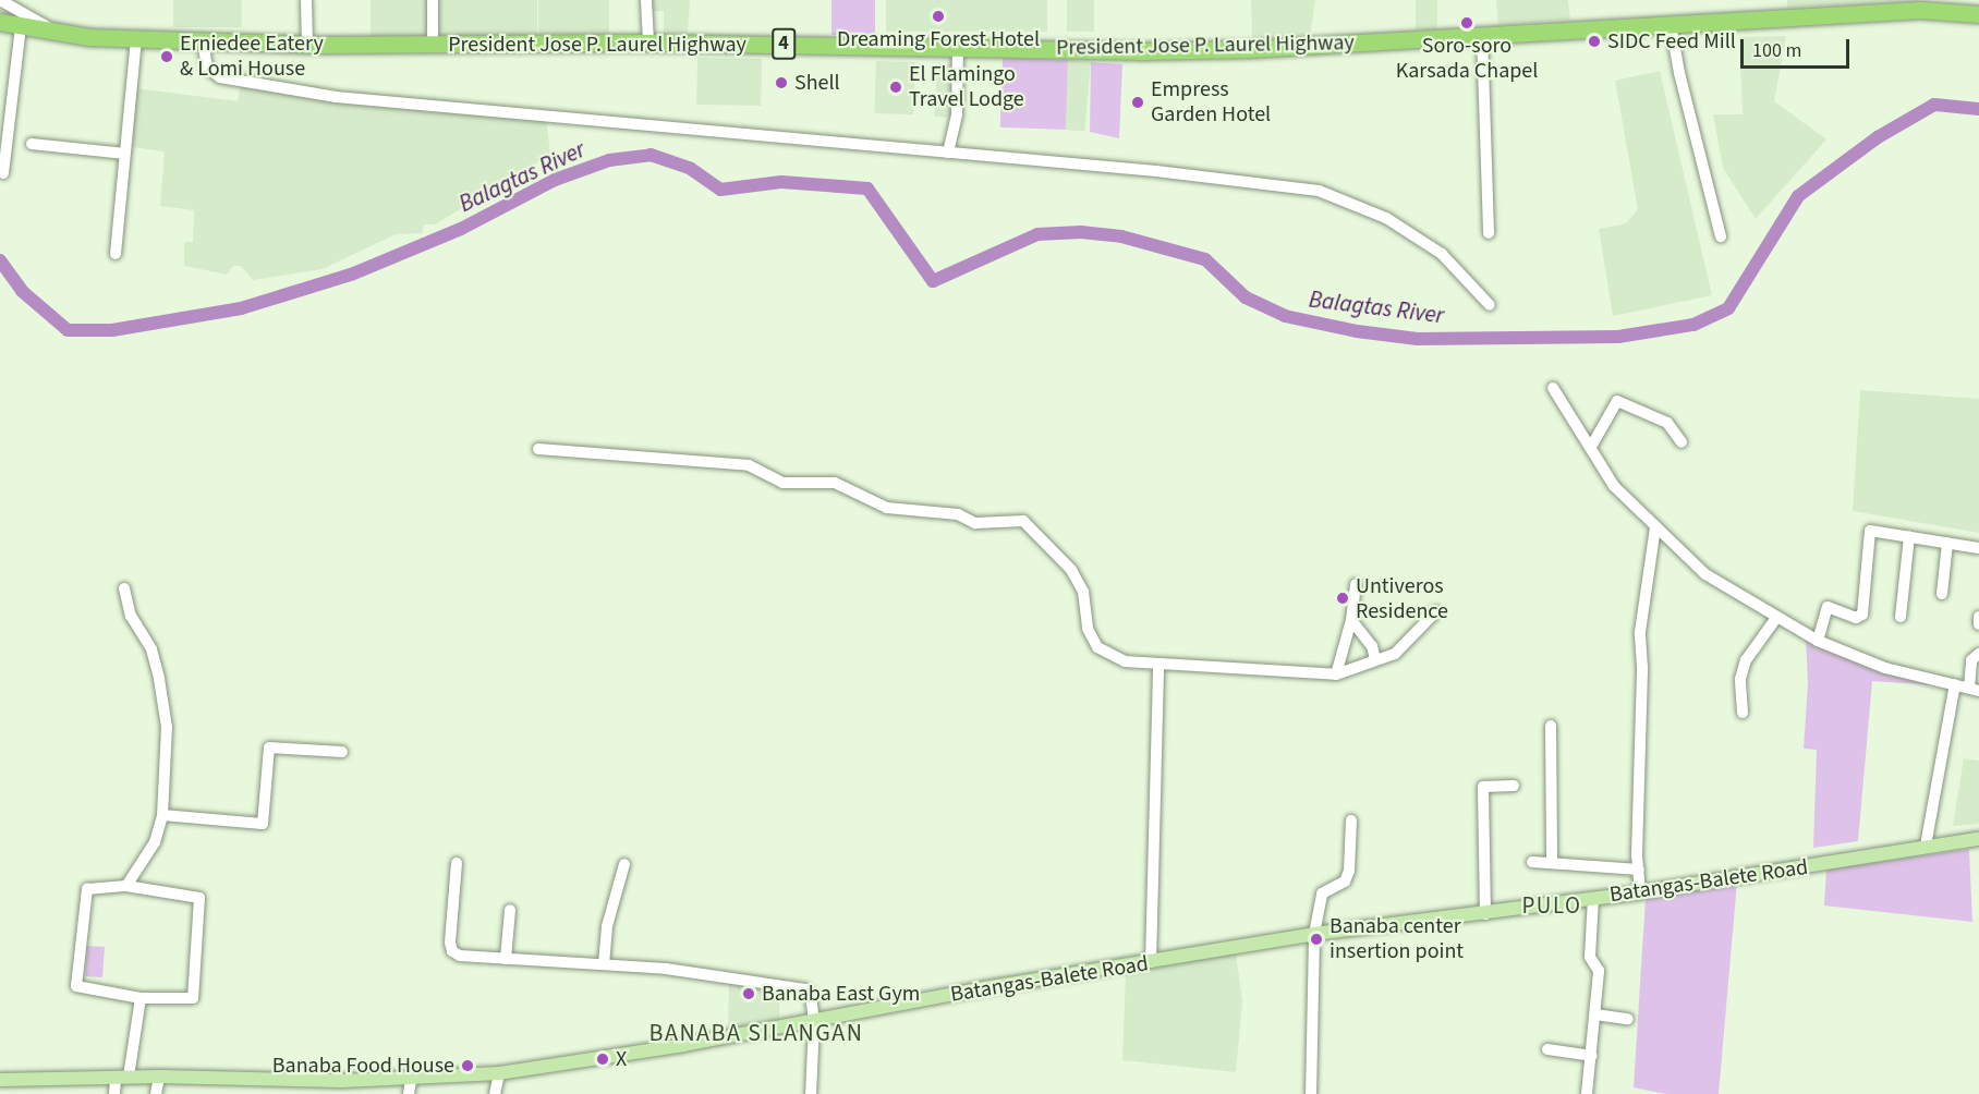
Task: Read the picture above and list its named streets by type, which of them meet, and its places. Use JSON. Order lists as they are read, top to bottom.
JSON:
{
  "streets": {
    "highway": ["4", "President Jose P. Laurel Highway"],
    "main road": ["Batangas-Balete Road"]
  },
  "districts": ["PULO", "BANABA SILANGAN"],
  "water": ["Balagtas River"],
  "places": [
    "Dreaming Forest Hotel",
    "Soro-soro Karsada Chapel",
    "SIDC Feed Mill",
    "Erniedee Eatery & Lomi House",
    "Shell",
    "El Flamingo Travel Lodge",
    "Empress Garden Hotel",
    "Untiveros Residence",
    "Banaba center insertion point",
    "Banaba East Gym",
    "X",
    "Banaba Food House"
  ],
  "scale_bar": "100 m"
}
